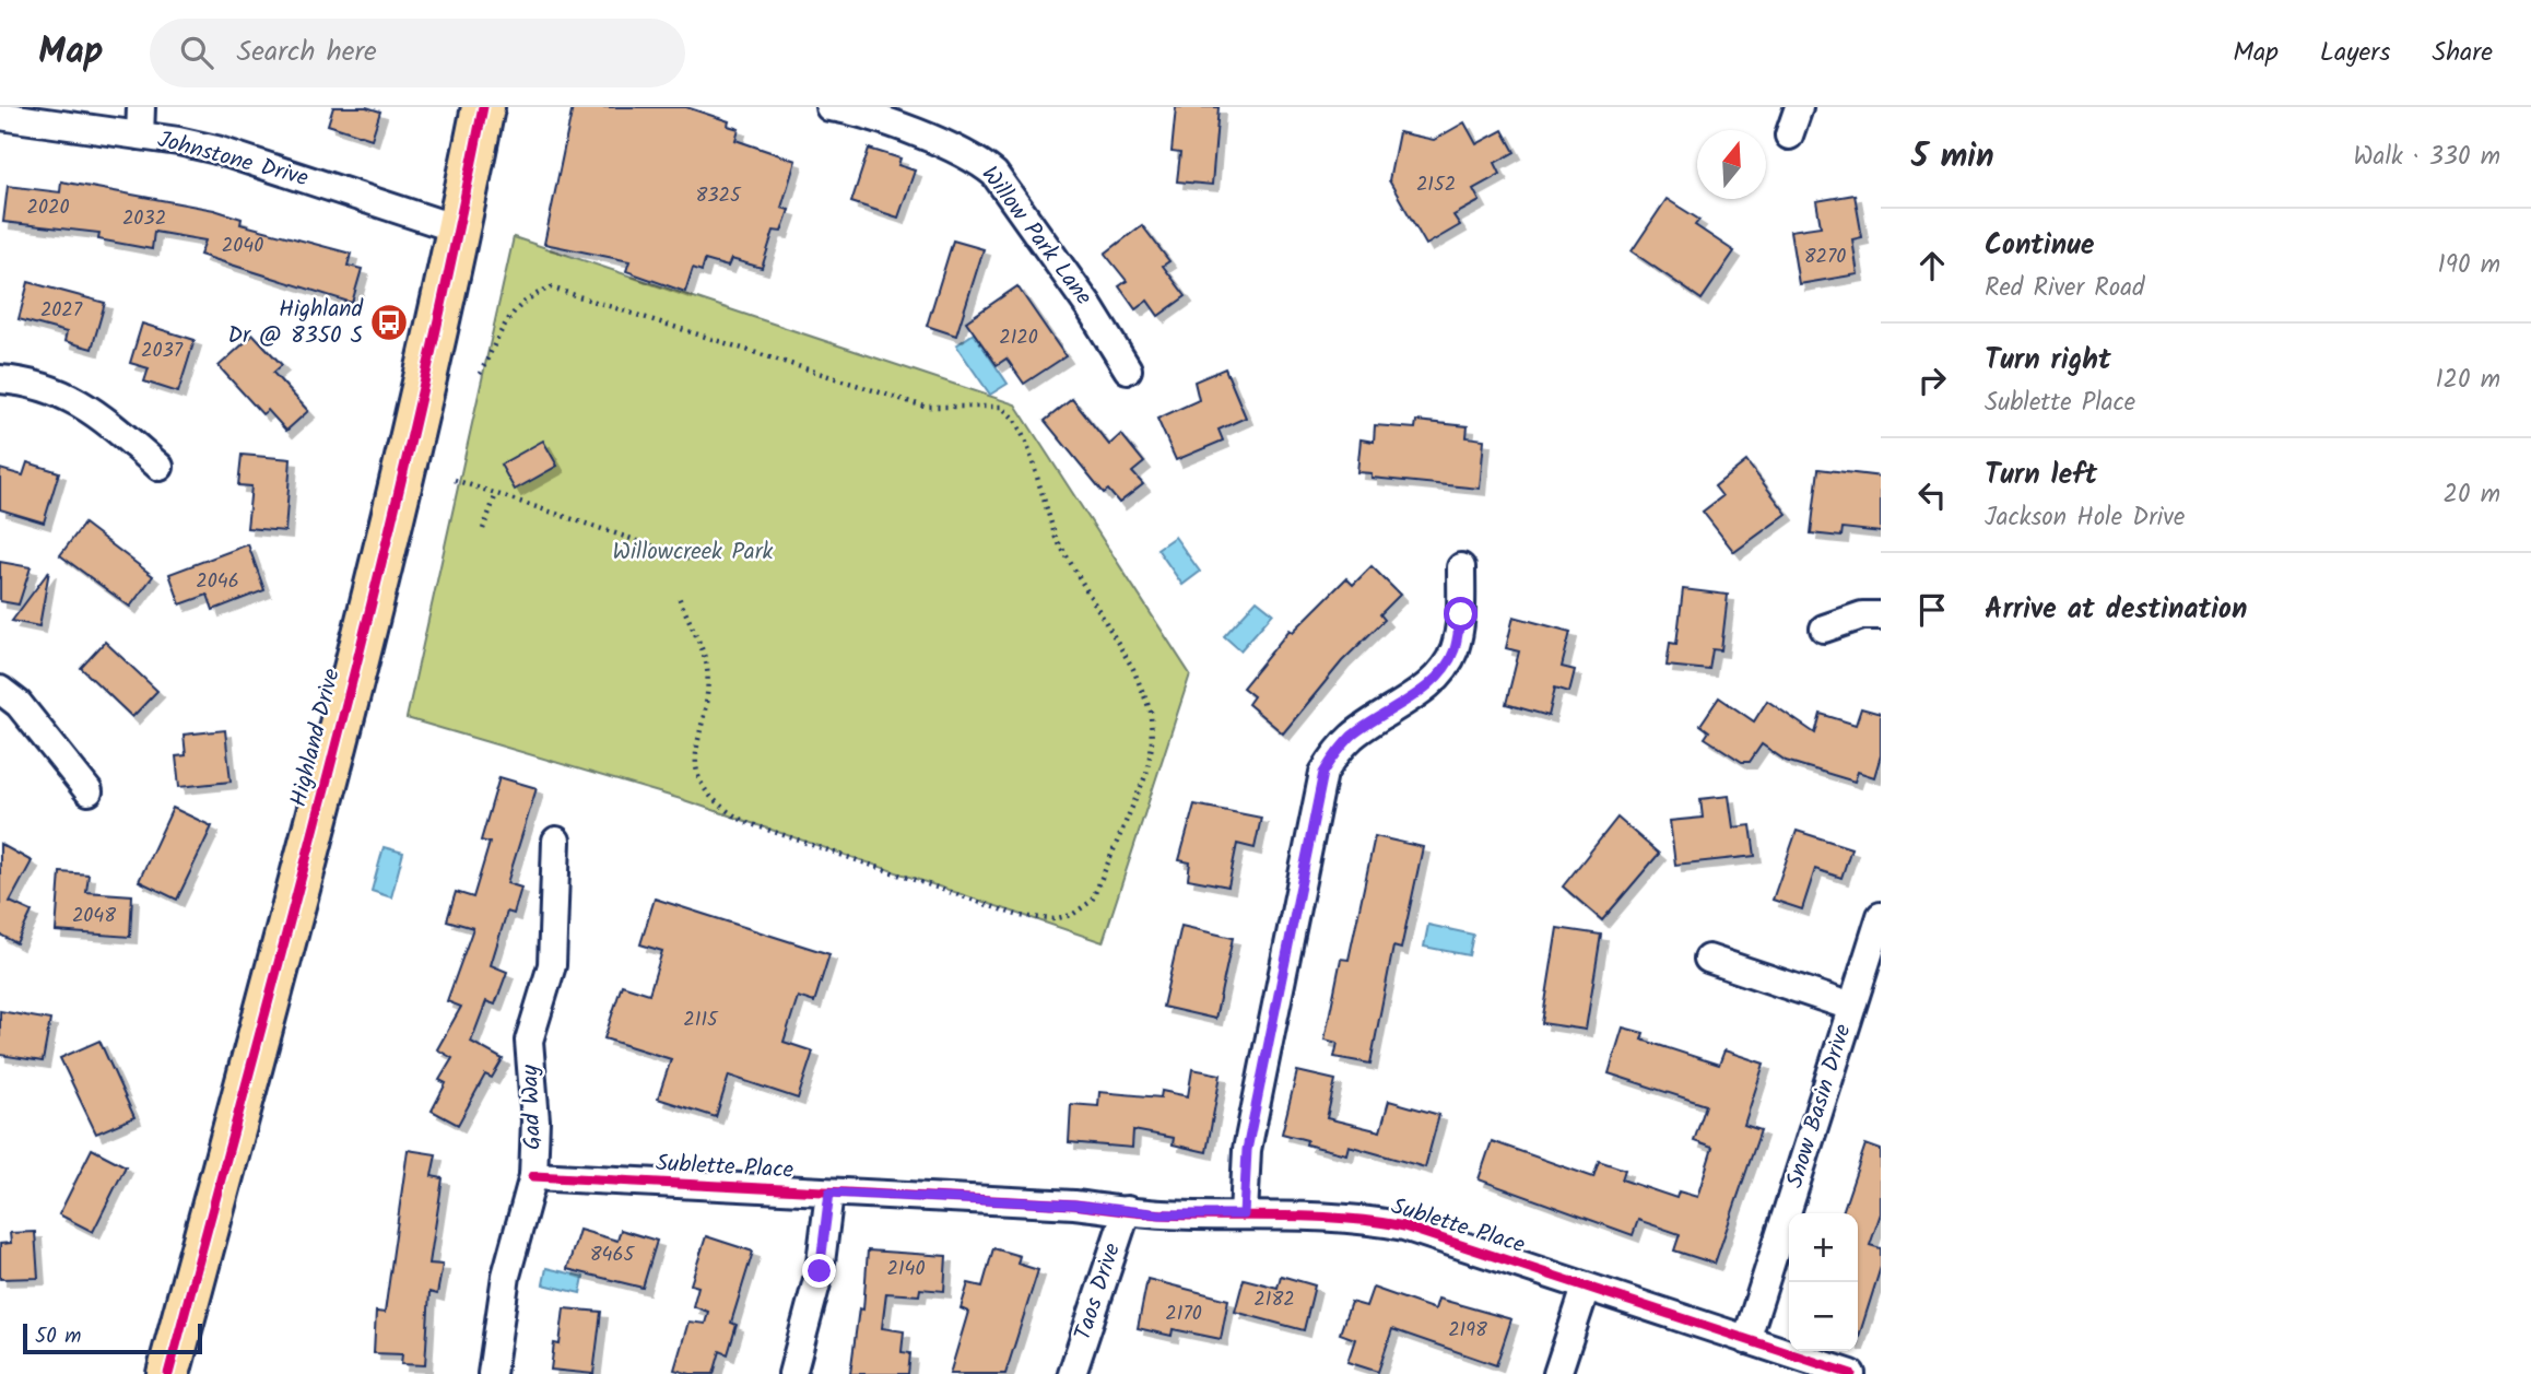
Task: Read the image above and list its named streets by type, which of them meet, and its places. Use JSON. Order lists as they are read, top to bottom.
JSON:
{
  "streets": {
    "main road": ["Highland Drive"],
    "street": [
      "Johnstone Drive",
      "Willow Park Lane",
      "Snow Basin Drive",
      "Gad Way",
      "Sublette Place",
      "Taos Drive"
    ]
  },
  "crossings": [
    ["Johnstone Drive", "Highland Drive"],
    ["Snow Basin Drive", "Sublette Place"],
    ["Gad Way", "Sublette Place"],
    ["Sublette Place", "Taos Drive"]
  ],
  "parks": ["Willowcreek Park"],
  "places": {
    "bus stop": ["Highland Dr @ 8350 S"]
  },
  "house_numbers": [
    "2152",
    "8325",
    "2020",
    "2032",
    "2040",
    "8270",
    "2027",
    "2120",
    "2037",
    "2046",
    "2048",
    "2115",
    "8465",
    "2140",
    "2182",
    "2170",
    "2198"
  ],
  "scale_bar": "50 m",
  "north": "top",
  "page": {
    "header": "Map",
    "search": "Search here",
    "nav": ["Map", "Layers", "Share"],
    "heading": ["5 min", "Walk · 330 m"],
    "list": [
      ["Continue", "Red River Road", "190 m"],
      ["Turn right", "Sublette Place", "120 m"],
      ["Turn left", "Jackson Hole Drive", "20 m"],
      "Arrive at destination"
    ],
    "map_buttons": ["+", "−"],
    "scale": "50 m"
  }
}
